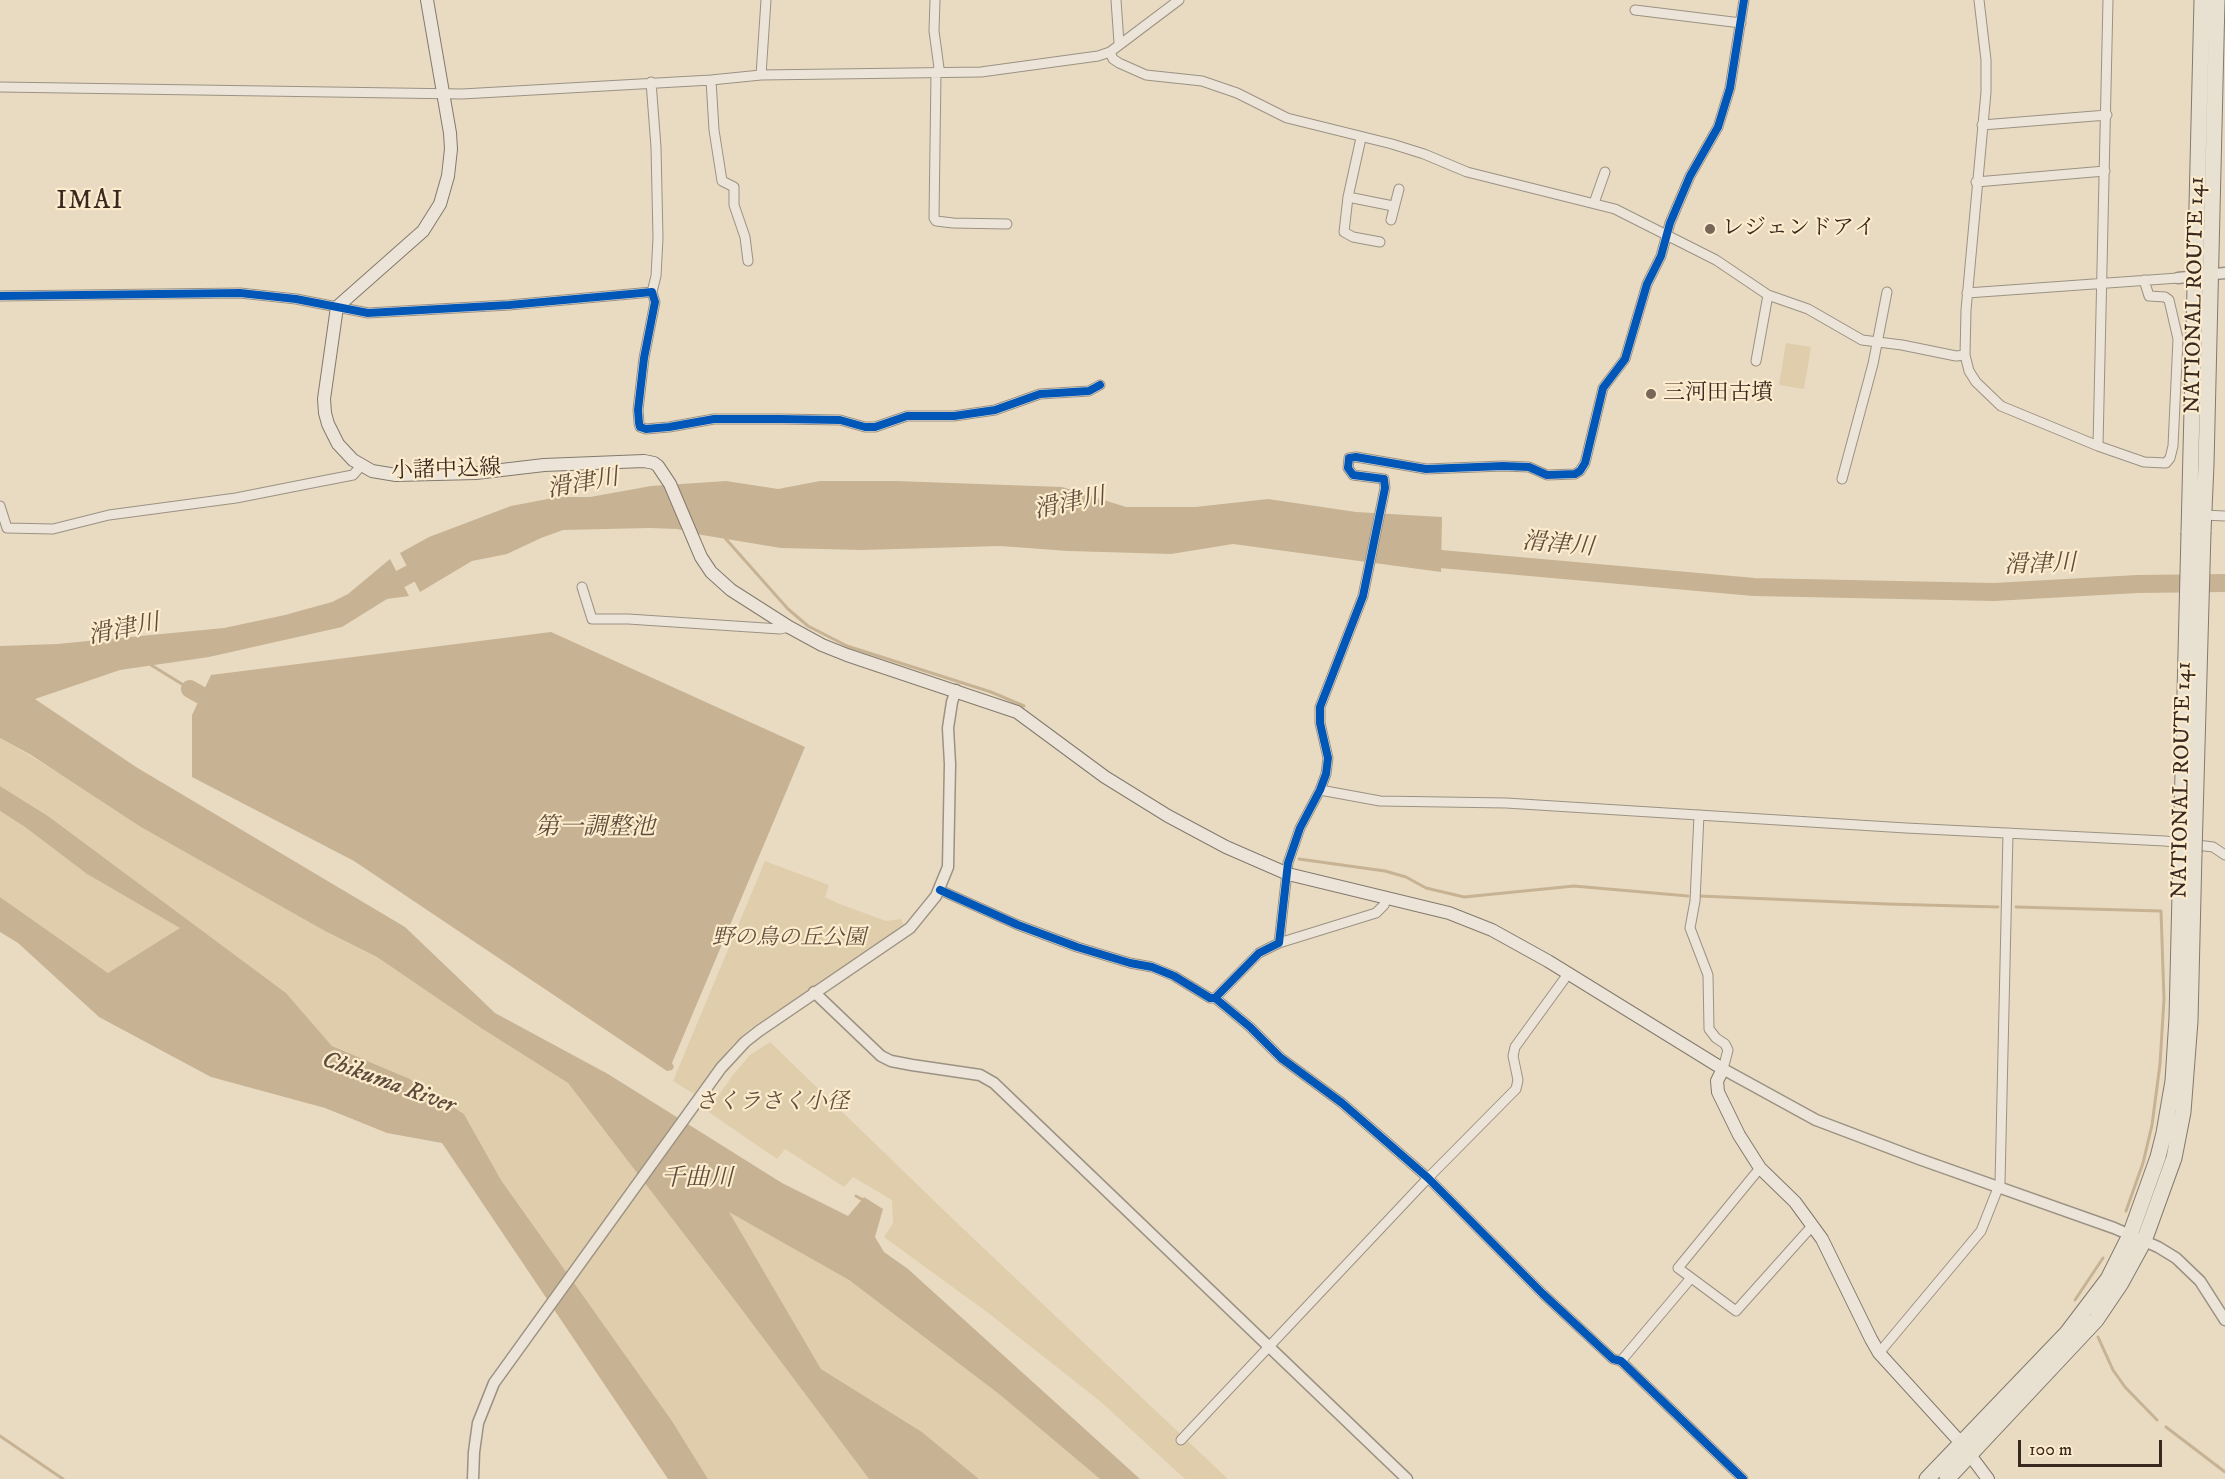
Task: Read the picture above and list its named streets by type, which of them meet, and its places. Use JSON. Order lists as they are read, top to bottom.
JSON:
{
  "streets": {
    "highway": ["NATIONAL ROUTE 141"],
    "main road": ["小諸中込線"]
  },
  "districts": ["IMAI"],
  "water": [
    "滑津川",
    "第一調整池",
    "Chikuma River",
    "千曲川"
  ],
  "parks": ["野の鳥の丘公園", "さくラさく小径"],
  "places": ["レジェンドアイ", "三河田古墳"],
  "scale_bar": "100 m"
}
